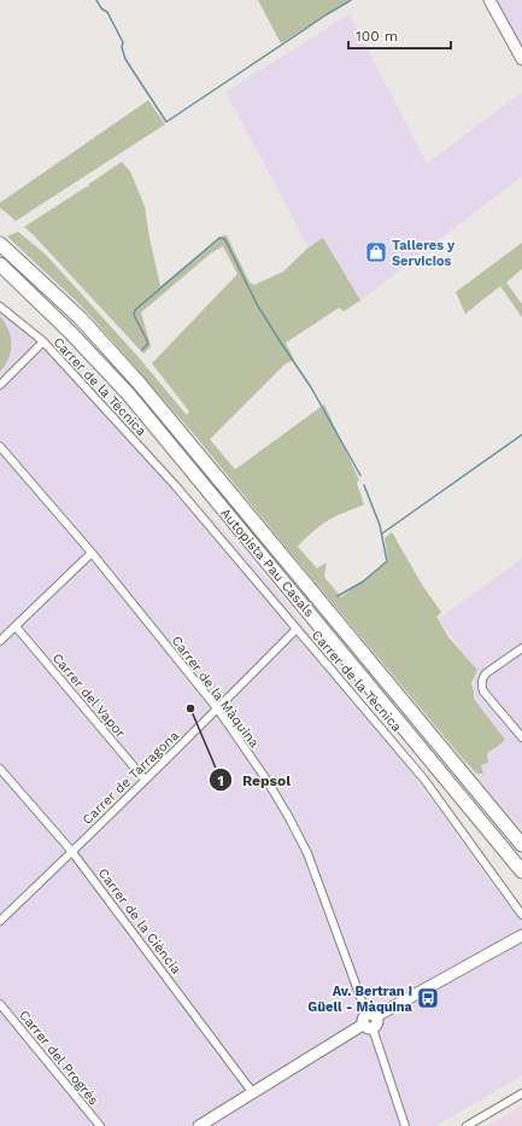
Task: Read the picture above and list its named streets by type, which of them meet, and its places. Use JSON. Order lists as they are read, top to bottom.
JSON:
{
  "streets": {
    "highway": ["Autopista Pau Casals"],
    "street": [
      "Carrer de la Tècnica",
      "Carrer de la Màquina",
      "Carrer del Vapor",
      "Carrer de Tarragona",
      "Carrer de la Ciència",
      "Carrer del Progrés"
    ]
  },
  "crossings": [
    ["Carrer de la Tècnica", "Carrer de Tarragona"],
    ["Carrer de la Màquina", "Carrer de Tarragona"],
    ["Carrer del Vapor", "Carrer de Tarragona"],
    ["Carrer de Tarragona", "Carrer de la Ciència"]
  ],
  "places": {
    "shop": ["Talleres y Servicios"],
    "other": ["Repsol"],
    "bus stop": ["Av. Bertran i Güell - Màquina"]
  },
  "scale_bar": "100 m"
}
